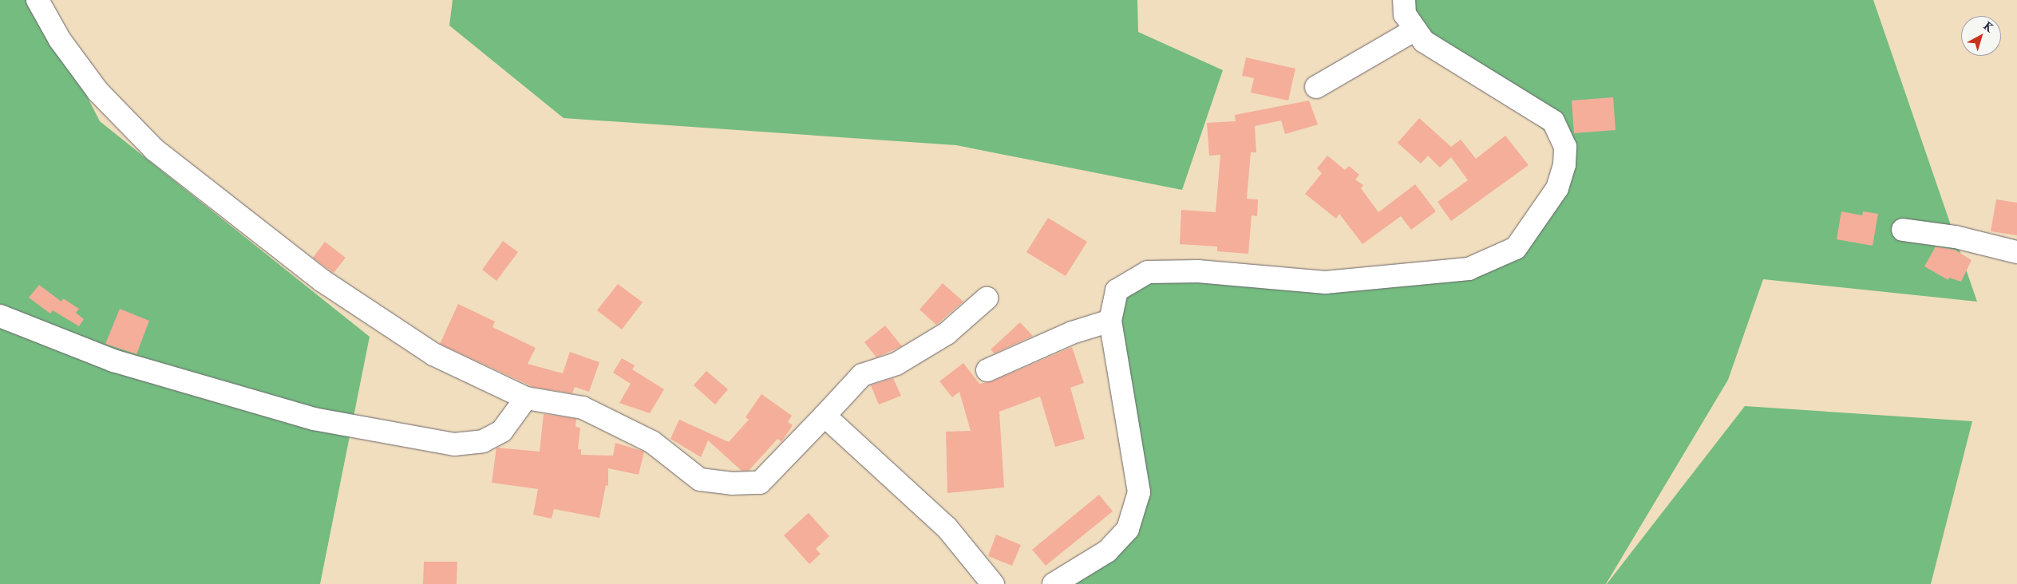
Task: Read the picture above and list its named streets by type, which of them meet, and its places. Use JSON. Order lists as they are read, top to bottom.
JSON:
{
  "north": "top right"
}
